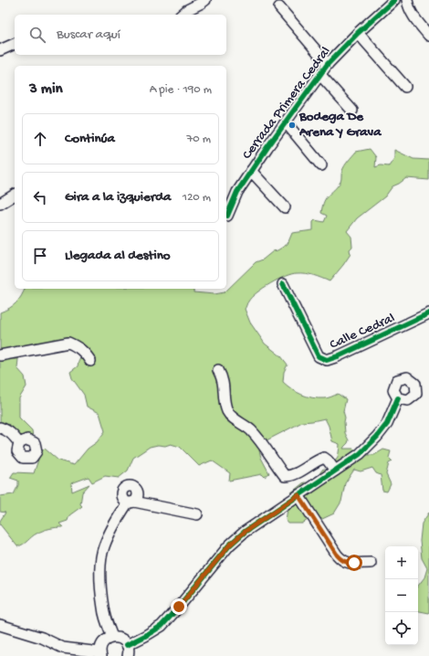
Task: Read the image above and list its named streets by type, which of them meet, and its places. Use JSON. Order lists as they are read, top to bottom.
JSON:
{
  "streets": {
    "street": ["Cerrada Primera Cedral", "Calle Cedral"]
  },
  "places": ["Bodega De Arena Y Grava"],
  "page": {
    "search": "Buscar aquí",
    "heading": ["3 min", "A pie · 190 m"],
    "list": [
      ["Continúa", "70 m"],
      ["Gira a la izquierda", "120 m"],
      "Llegada al destino"
    ],
    "map_buttons": ["+", "−"]
  }
}
